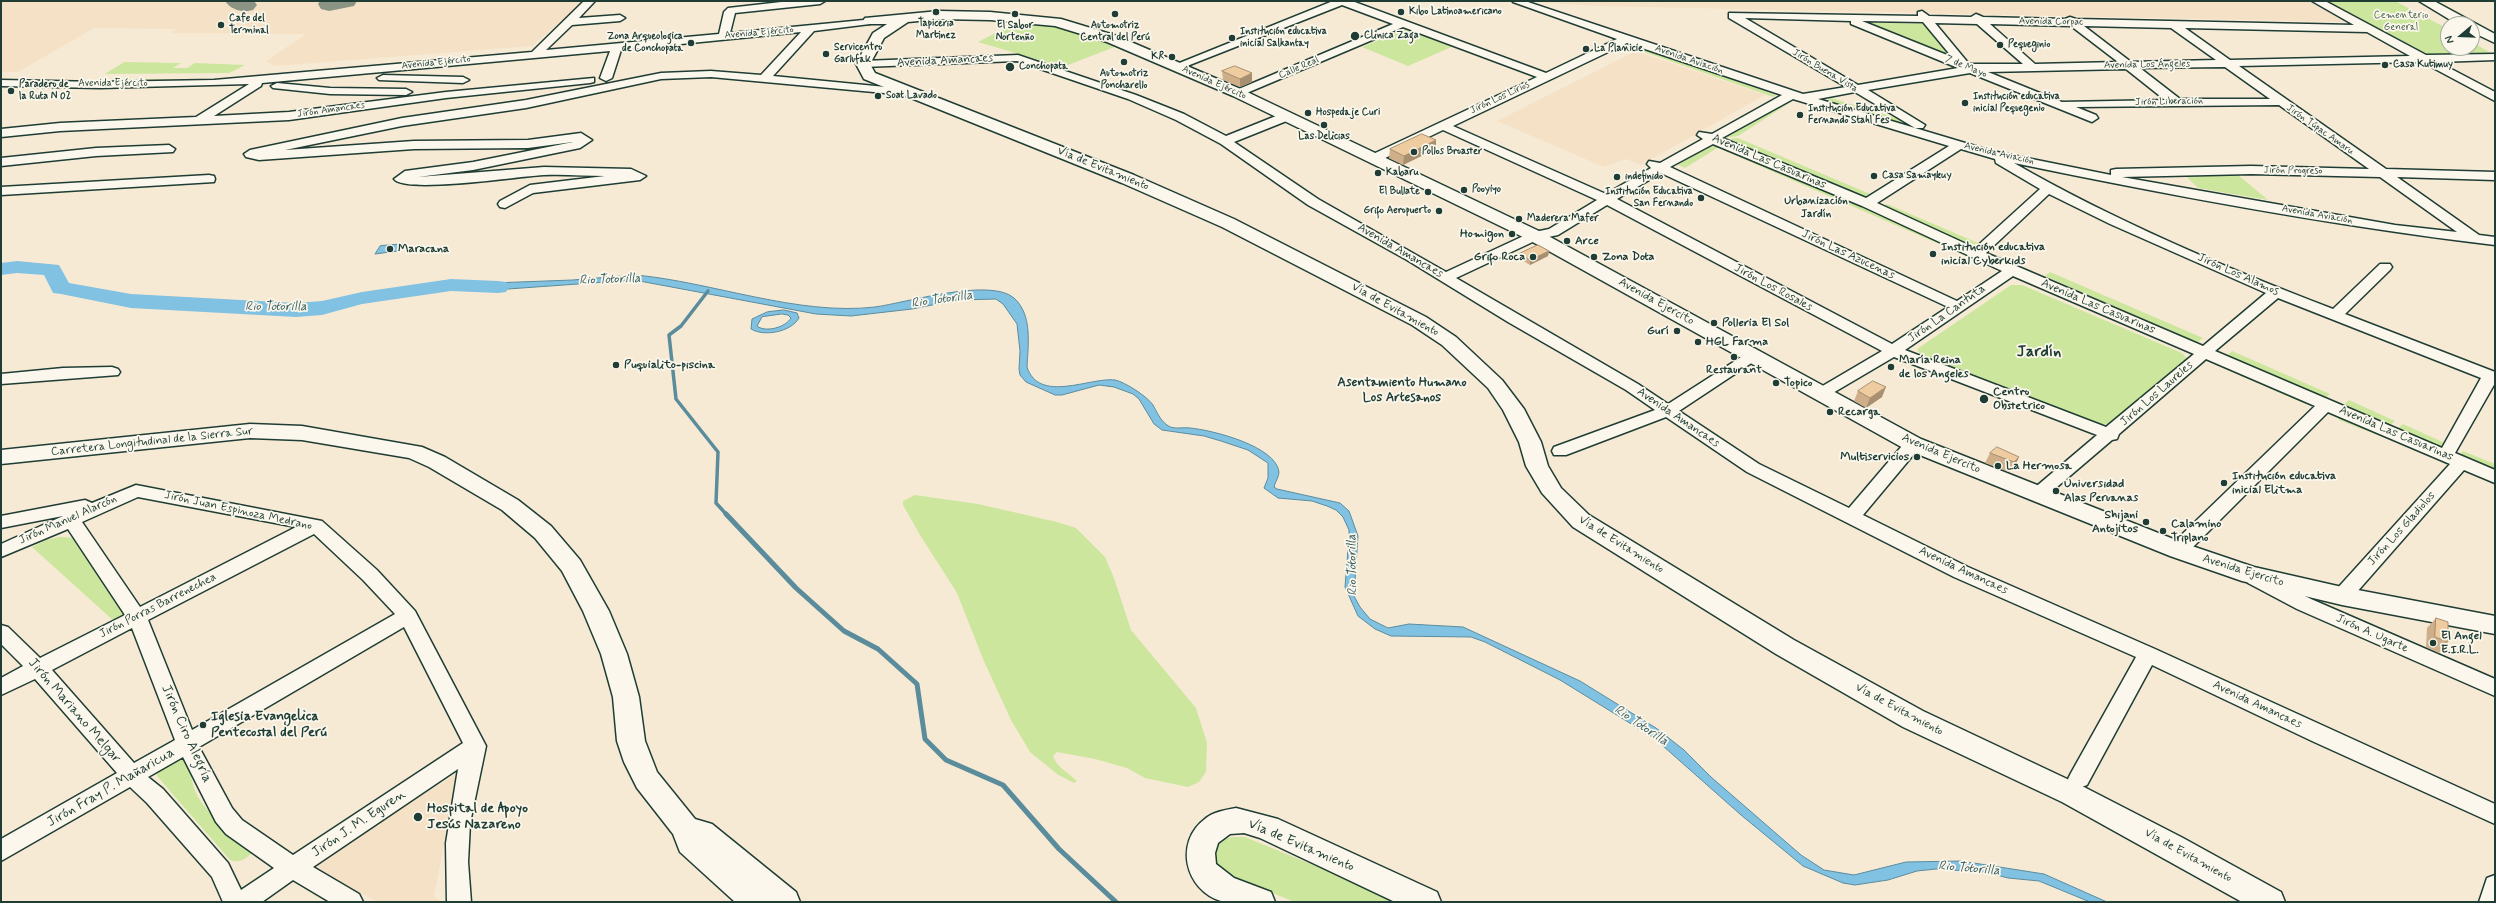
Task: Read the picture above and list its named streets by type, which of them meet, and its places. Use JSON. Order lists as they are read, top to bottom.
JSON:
{
  "streets": {
    "highway": [
      "Avenida Ejército",
      "Vía de Evitamiento",
      "Avenida Ejercito",
      "Carretera Longitudinal de la Sierra Sur"
    ],
    "street": [
      "Avenida Corpac",
      "Avenida Aviación",
      "Avenida Amancaes",
      "Avenida Los Ángeles",
      "7 de Mayo",
      "Calle Real",
      "Jirón Buena Vista",
      "Jirón Los Lirios",
      "Jirón Liberación",
      "Jirón Amancaes",
      "Jirón Túpac Amaru",
      "Avenida Las Casuarinas",
      "Jirón Progreso",
      "Jirón Las Azucenas",
      "Jirón Los Alamos",
      "Jirón Los Rosales",
      "Jirón La Cantuta",
      "Jirón Los Laureles",
      "Jirón Juan Espinoza Medrano",
      "Jirón Manuel Alarcón",
      "Jirón Los Gladiolos",
      "Jirón Porras Barrenechea",
      "Jirón A. Ugarte",
      "Jirón Mariano Melgar",
      "Jirón Ciro Alegría",
      "Jirón Fray P. Mañaricua",
      "Jirón J. M. Eguren"
    ]
  },
  "crossings": [
    ["Avenida Corpac", "7 de Mayo"],
    ["Avenida Corpac", "Jirón Buena Vista"],
    ["Avenida Corpac", "Jirón Túpac Amaru"],
    ["Avenida Ejército", "Calle Real"],
    ["Avenida Ejército", "Jirón Los Lirios"],
    ["Avenida Ejército", "Avenida Ejercito"],
    ["Avenida Aviación", "Avenida Los Ángeles"],
    ["Avenida Aviación", "Jirón Buena Vista"],
    ["Avenida Aviación", "Jirón Los Lirios"],
    ["Avenida Aviación", "Jirón Túpac Amaru"],
    ["Avenida Aviación", "Jirón Progreso"],
    ["Avenida Aviación", "Jirón Los Alamos"],
    ["Avenida Amancaes", "Vía de Evitamiento"],
    ["Avenida Los Ángeles", "7 de Mayo"],
    ["Avenida Los Ángeles", "Jirón Buena Vista"],
    ["Avenida Los Ángeles", "Jirón Túpac Amaru"],
    ["7 de Mayo", "Jirón Liberación"],
    ["Jirón Los Lirios", "Jirón Los Rosales"],
    ["Jirón Liberación", "Jirón Túpac Amaru"],
    ["Jirón Túpac Amaru", "Jirón Progreso"],
    ["Avenida Las Casuarinas", "Jirón La Cantuta"],
    ["Avenida Las Casuarinas", "Jirón Los Laureles"],
    ["Avenida Las Casuarinas", "Jirón Los Gladiolos"],
    ["Jirón Las Azucenas", "Jirón La Cantuta"],
    ["Jirón Los Alamos", "Jirón Los Laureles"],
    ["Jirón Los Alamos", "Jirón Los Gladiolos"],
    ["Jirón Los Rosales", "Jirón La Cantuta"],
    ["Jirón Los Rosales", "Jirón Los Laureles"],
    ["Avenida Ejercito", "Jirón La Cantuta"],
    ["Avenida Ejercito", "Jirón Los Laureles"],
    ["Avenida Ejercito", "Jirón Los Gladiolos"],
    ["Avenida Ejercito", "Jirón A. Ugarte"],
    ["Jirón Juan Espinoza Medrano", "Jirón Manuel Alarcón"],
    ["Jirón Juan Espinoza Medrano", "Jirón Porras Barrenechea"],
    ["Jirón Juan Espinoza Medrano", "Jirón Fray P. Mañaricua"],
    ["Jirón Juan Espinoza Medrano", "Jirón J. M. Eguren"],
    ["Jirón Manuel Alarcón", "Jirón Ciro Alegría"],
    ["Jirón Porras Barrenechea", "Jirón Mariano Melgar"],
    ["Jirón Porras Barrenechea", "Jirón Ciro Alegría"],
    ["Jirón Mariano Melgar", "Jirón Fray P. Mañaricua"],
    ["Jirón Ciro Alegría", "Jirón Fray P. Mañaricua"],
    ["Jirón Ciro Alegría", "Jirón J. M. Eguren"]
  ],
  "districts": ["Urbanización Jardín", "Jardín", "Asentamiento Humano Los Artesanos"],
  "water": ["Rio Totorilla"],
  "parks": ["Cementerio General"],
  "places": [
    "Tapiceria Martinez",
    "Kibo Latinoamericano",
    "El Sabor Nortenño",
    "Automotriz Central del Perú",
    "Cafe del Terminal",
    "Clinica Zaga",
    "Institución educativa inicial Salkantay",
    "Zona Arqueologica de Conchopata",
    "Pequeginio",
    "La Planicie",
    "Servicentro Garlufak",
    "KR",
    "Automotriz Poncharello",
    "Casa Kutimuy",
    "Conchopata",
    "Paradero de la Ruta N 02",
    "Soat Lavado",
    "Institución educativa inicial Pequegenio",
    "Hospedaje Curi",
    "Institución Educativa Fernando Stahl Fes",
    "Las Delicias",
    "Pollos Broaster",
    "Kabaru",
    "Casa Samaykuy",
    "indefinido",
    "Pooyiyo",
    "El Bullate",
    "Institución Educativa San Fernando",
    "Grifo Aeropuerto",
    "Maderera Mafer",
    "Homigon",
    "Arce",
    "Maracana",
    "Institución educativa inicial Cyberkids",
    "Grifo Roca",
    "Zona Dota",
    "Polleria El Sol",
    "Gurí",
    "HGL Farma",
    "Restaurant",
    "Puquialito-piscina",
    "María Reina de los Angeles",
    "Topico",
    "Centro Obstetrico",
    "Recarga",
    "Multiservicios",
    "La Hermosa",
    "Institución educativa inicial Elitma",
    "Universidad Alas Peruanas",
    "Shijani Antojitos",
    "Calamino Triplano",
    "El Angel E.I.R.L.",
    "Iglesia Evangelica Pentecostal del Perú",
    "Hospital de Apoyo Jesús Nazareno"
  ],
  "north": "left"
}
